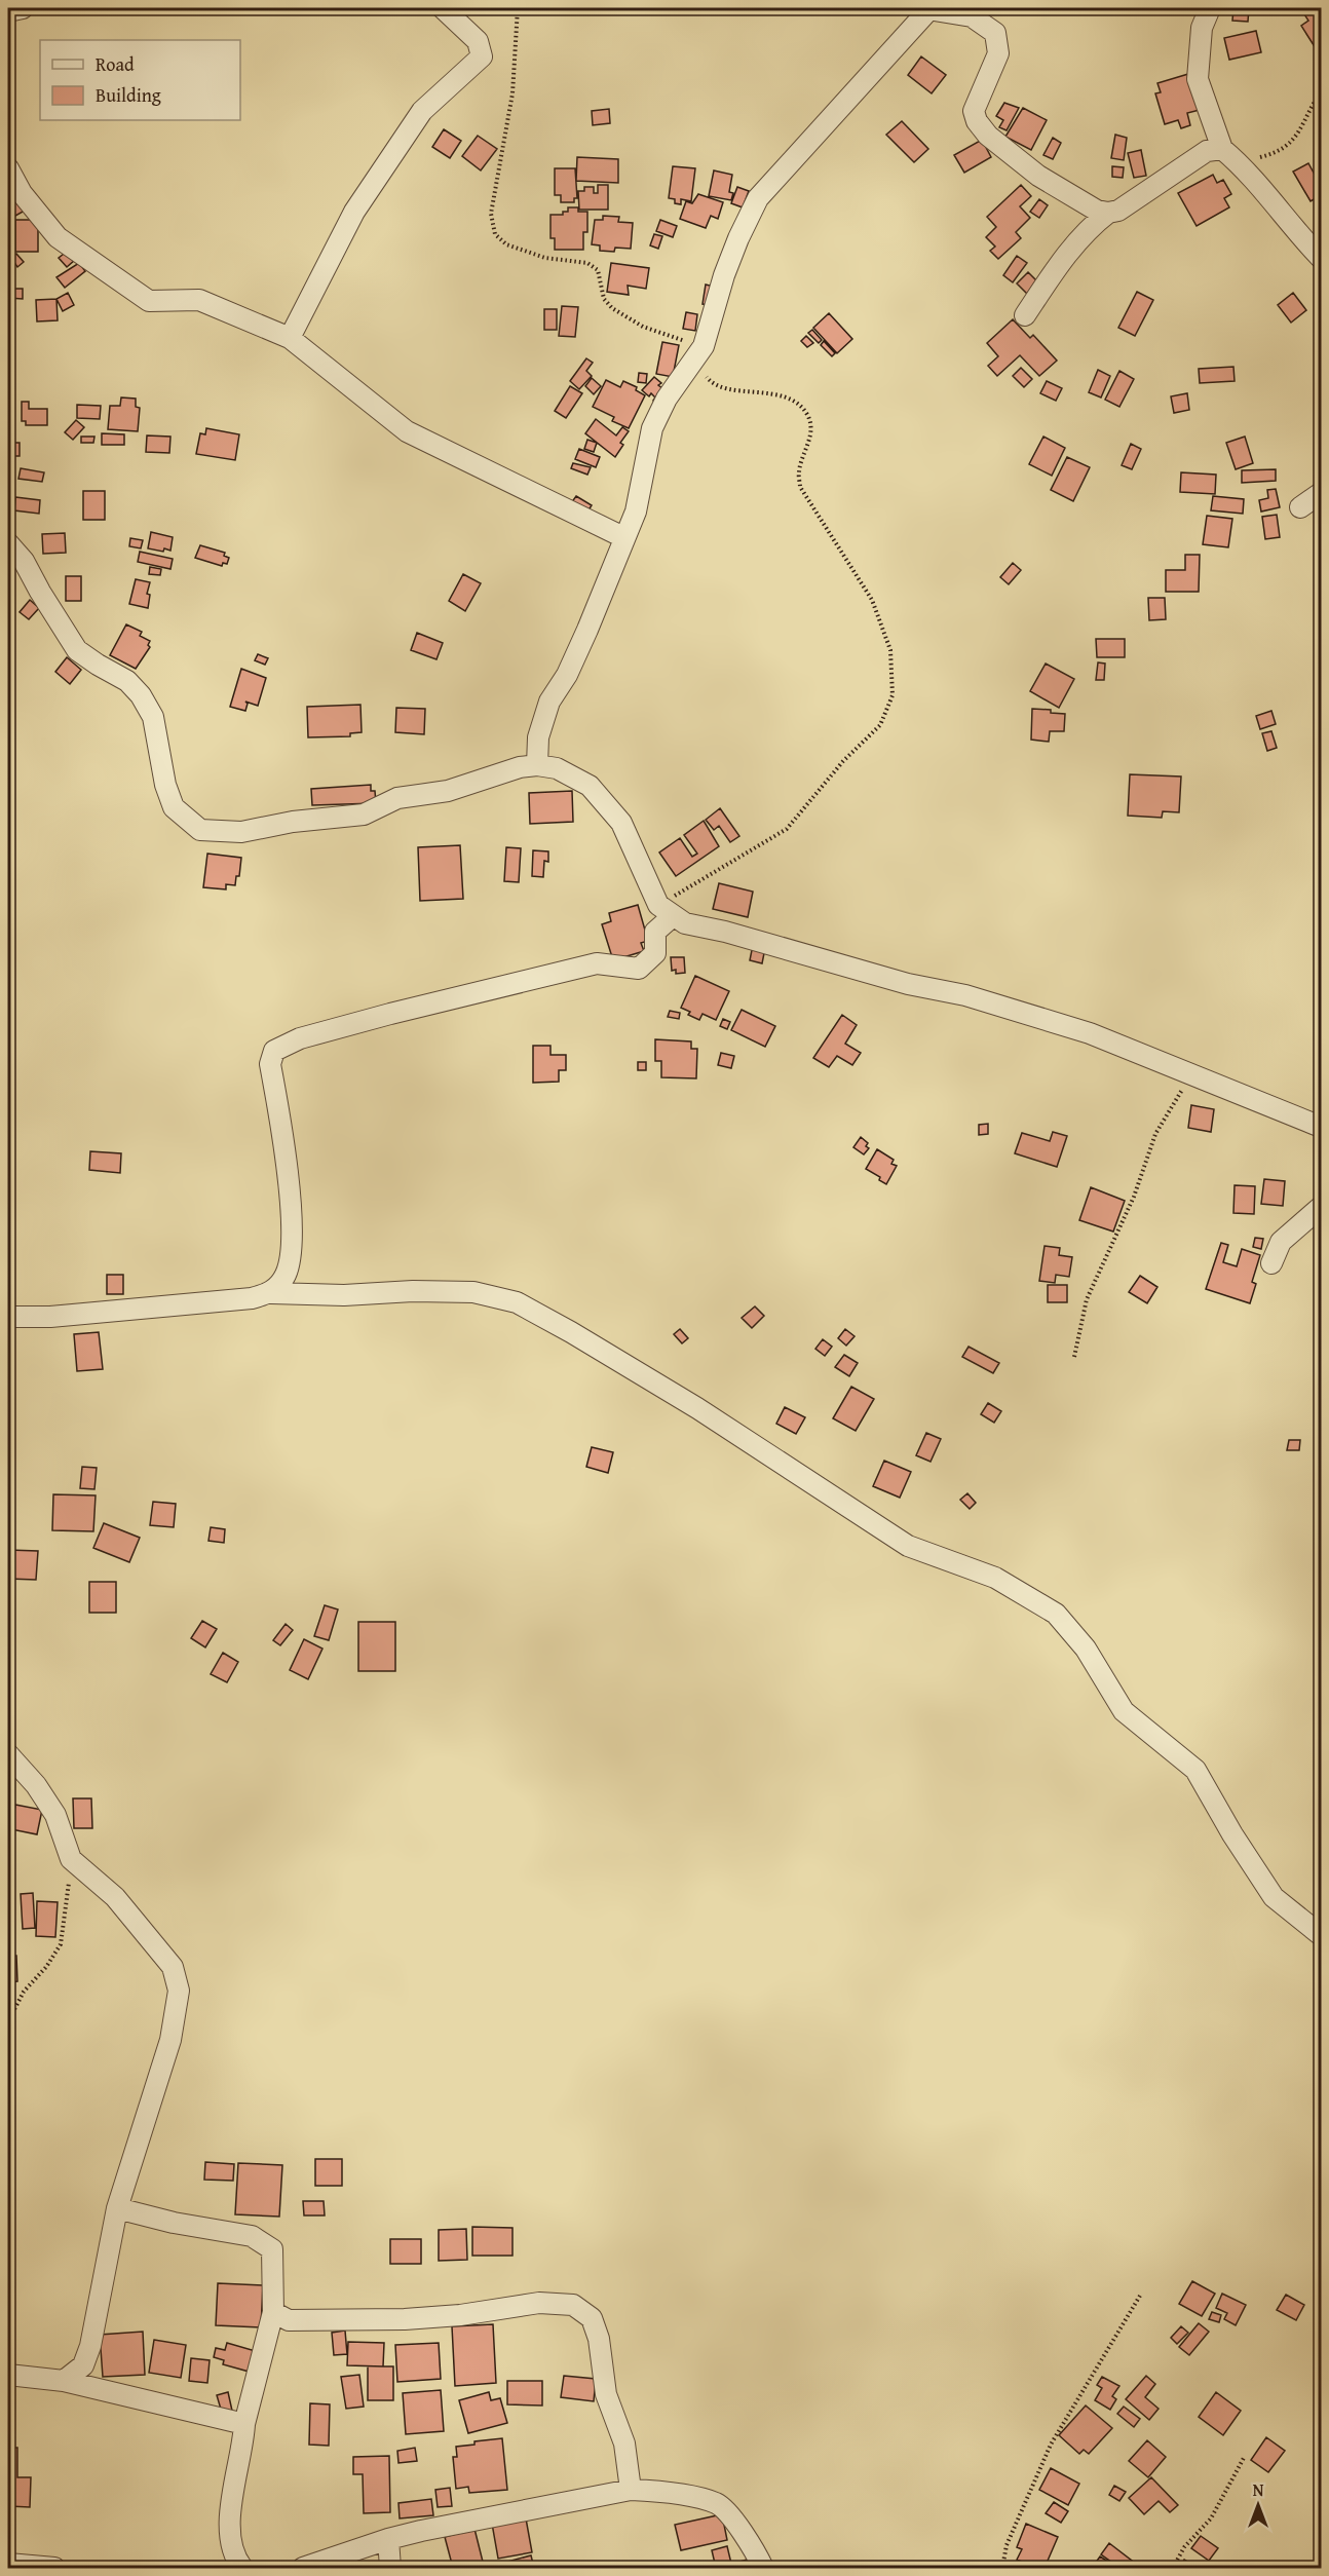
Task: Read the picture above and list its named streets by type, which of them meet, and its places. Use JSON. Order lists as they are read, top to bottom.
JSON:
{
  "legend": ["Road", "Building"],
  "north": "top"
}
